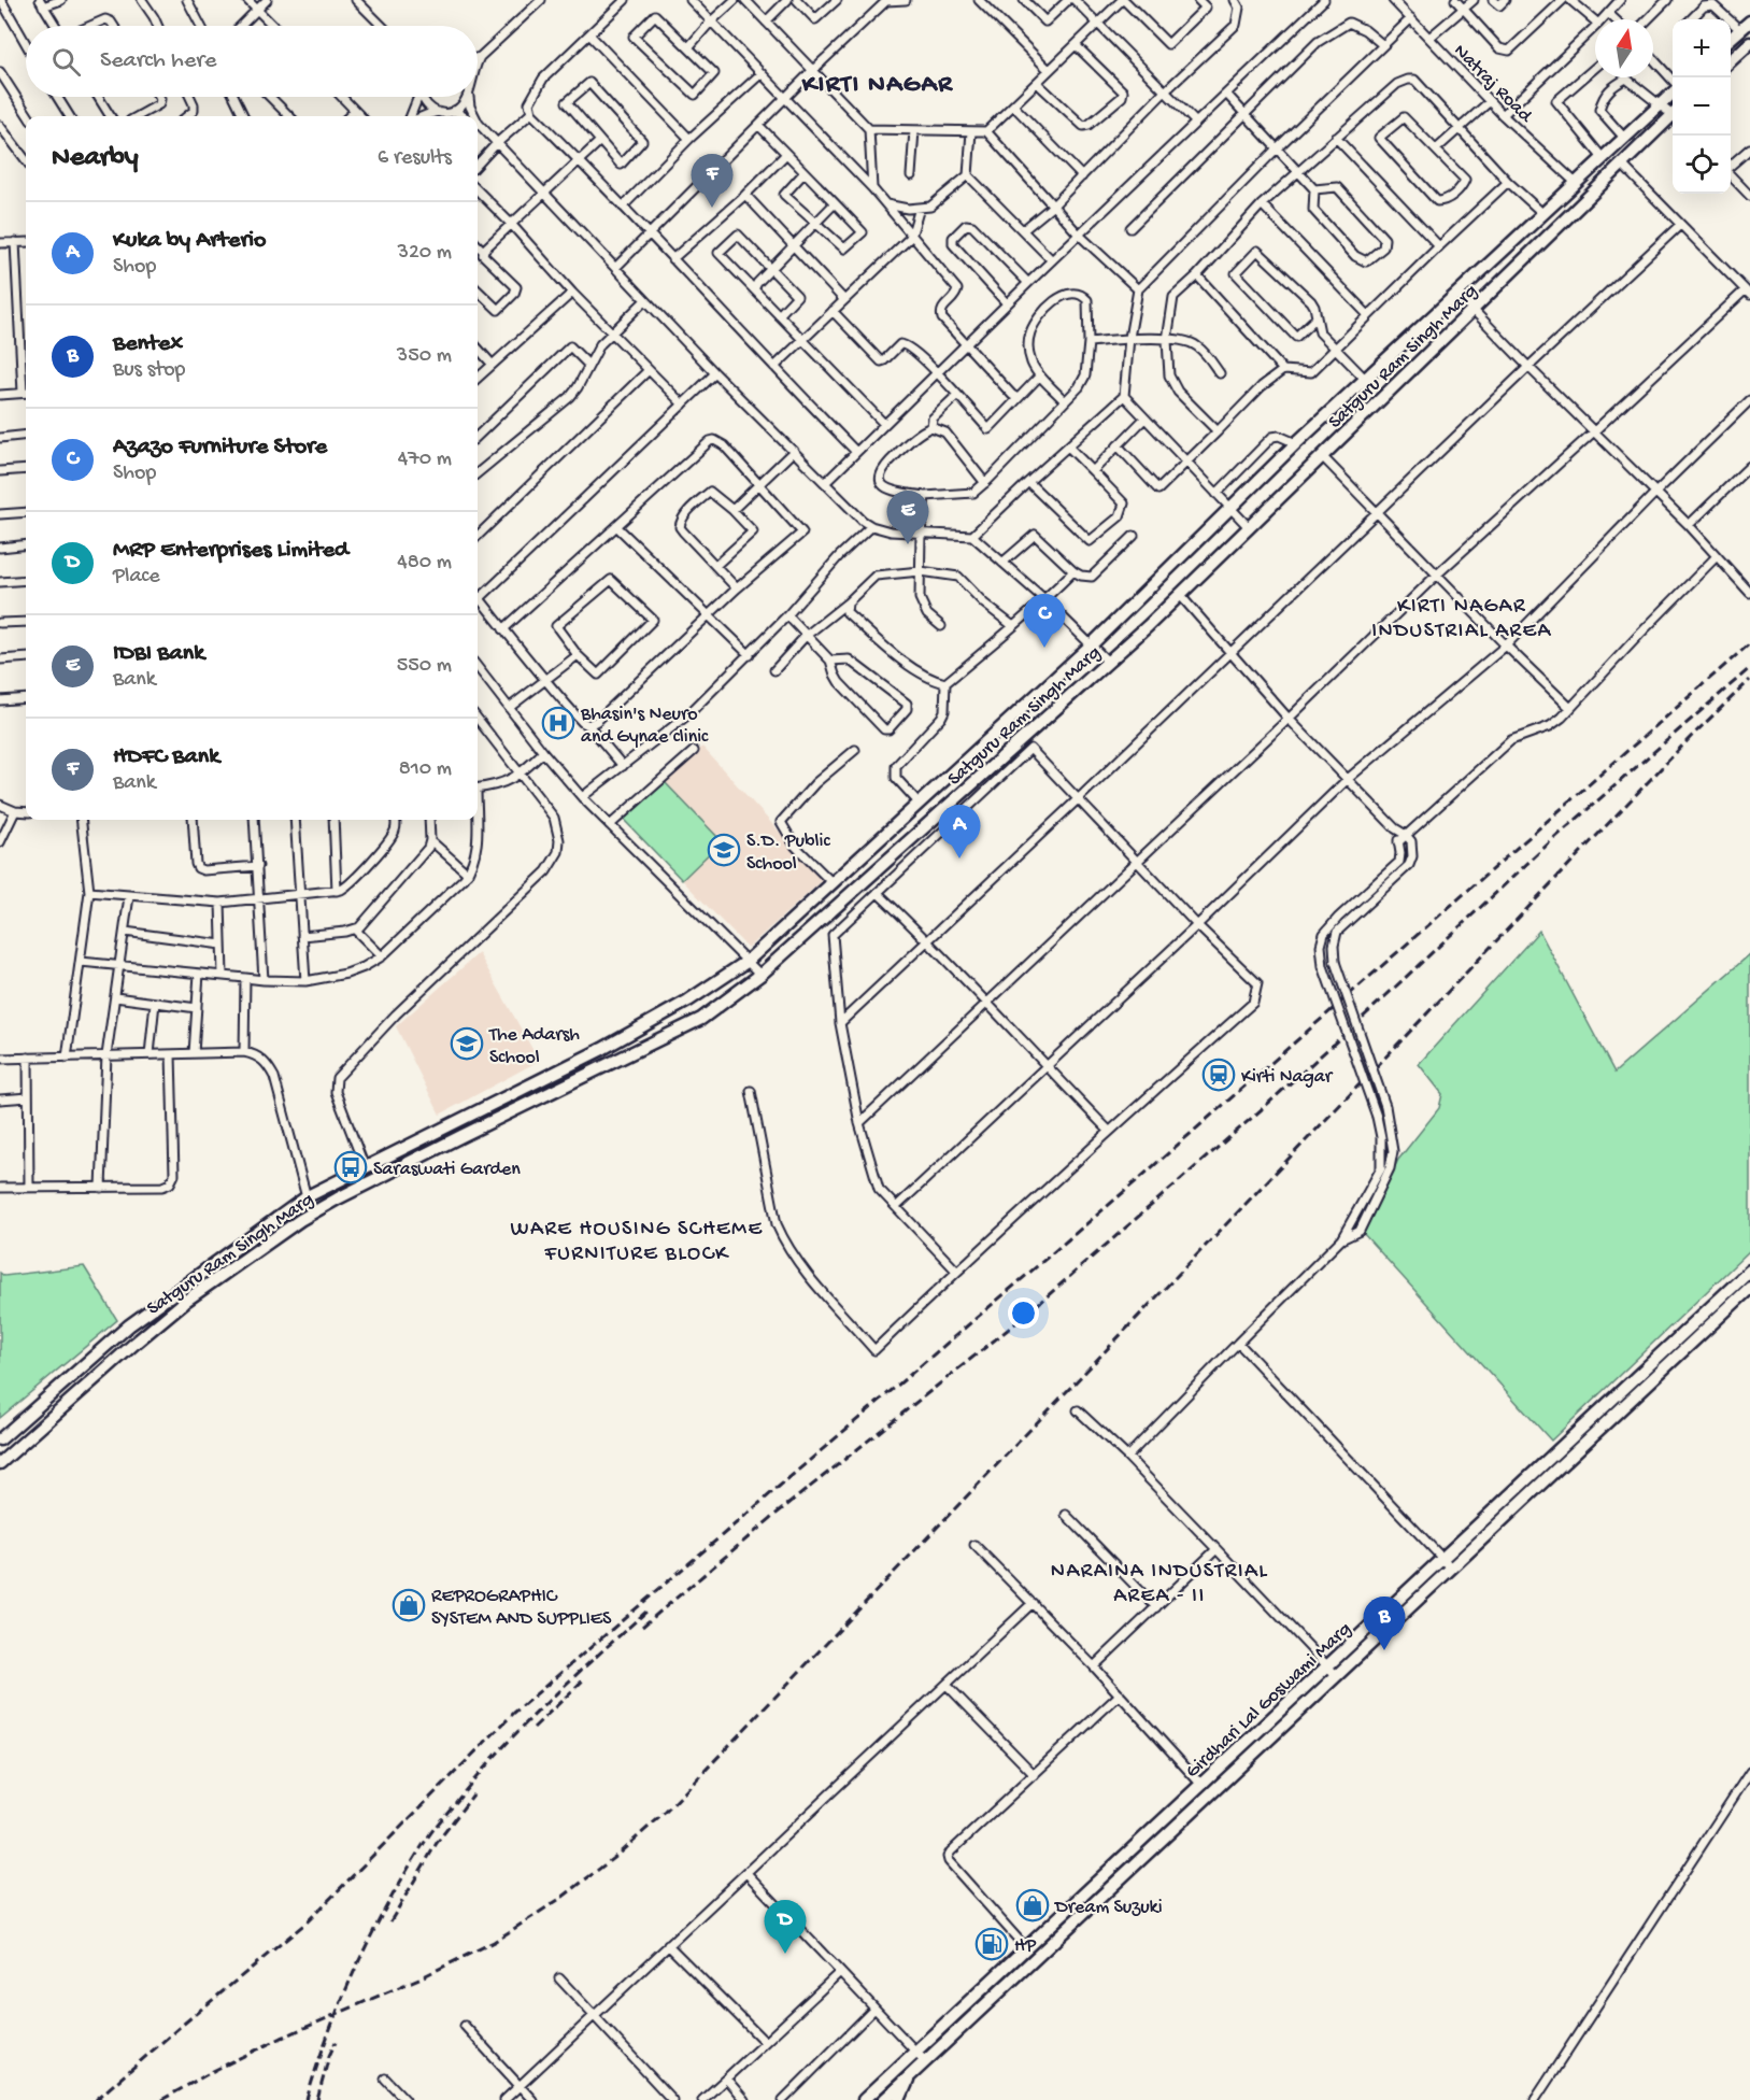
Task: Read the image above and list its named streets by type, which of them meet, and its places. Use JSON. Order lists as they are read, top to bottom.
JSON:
{
  "streets": {
    "main road": ["Satguru Ram Singh Marg", "Girdhari Lal Goswami Marg"],
    "street": ["Natraj Road"]
  },
  "crossings": [
    ["Natraj Road", "Satguru Ram Singh Marg"]
  ],
  "districts": [
    "KIRTI NAGAR",
    "KIRTI NAGAR INDUSTRIAL AREA",
    "WARE HOUSING SCHEME FURNITURE BLOCK",
    "NARAINA INDUSTRIAL AREA - II"
  ],
  "places": {
    "hospital": ["Bhasin's Neuro and Gynae clinic"],
    "school or university": ["S.D. Public School", "The Adarsh School"],
    "station": ["Kirti Nagar"],
    "bus stop": ["Saraswati Garden"],
    "shop": ["REPROGRAPHIC SYSTEM AND SUPPLIES", "Dream Suzuki"],
    "fuel station": ["HP"]
  },
  "north": "top",
  "page": {
    "map_buttons": ["+", "−"],
    "search": "Search here",
    "heading": ["Nearby", "6 results"],
    "pins": [
      "F",
      "E",
      "C",
      "A",
      "B",
      "D"
    ],
    "list": [
      {
        "mark": "A",
        "name": "Kuka by Arterio",
        "note": "Shop",
        "value": "320 m"
      },
      {
        "mark": "B",
        "name": "Bentex",
        "note": "Bus stop",
        "value": "350 m"
      },
      {
        "mark": "C",
        "name": "Azazo Furniture Store",
        "note": "Shop",
        "value": "470 m"
      },
      {
        "mark": "D",
        "name": "MRP Enterprises Limited",
        "note": "Place",
        "value": "480 m"
      },
      {
        "mark": "E",
        "name": "IDBI Bank",
        "note": "Bank",
        "value": "550 m"
      },
      {
        "mark": "F",
        "name": "HDFC Bank",
        "note": "Bank",
        "value": "810 m"
      }
    ]
  }
}
